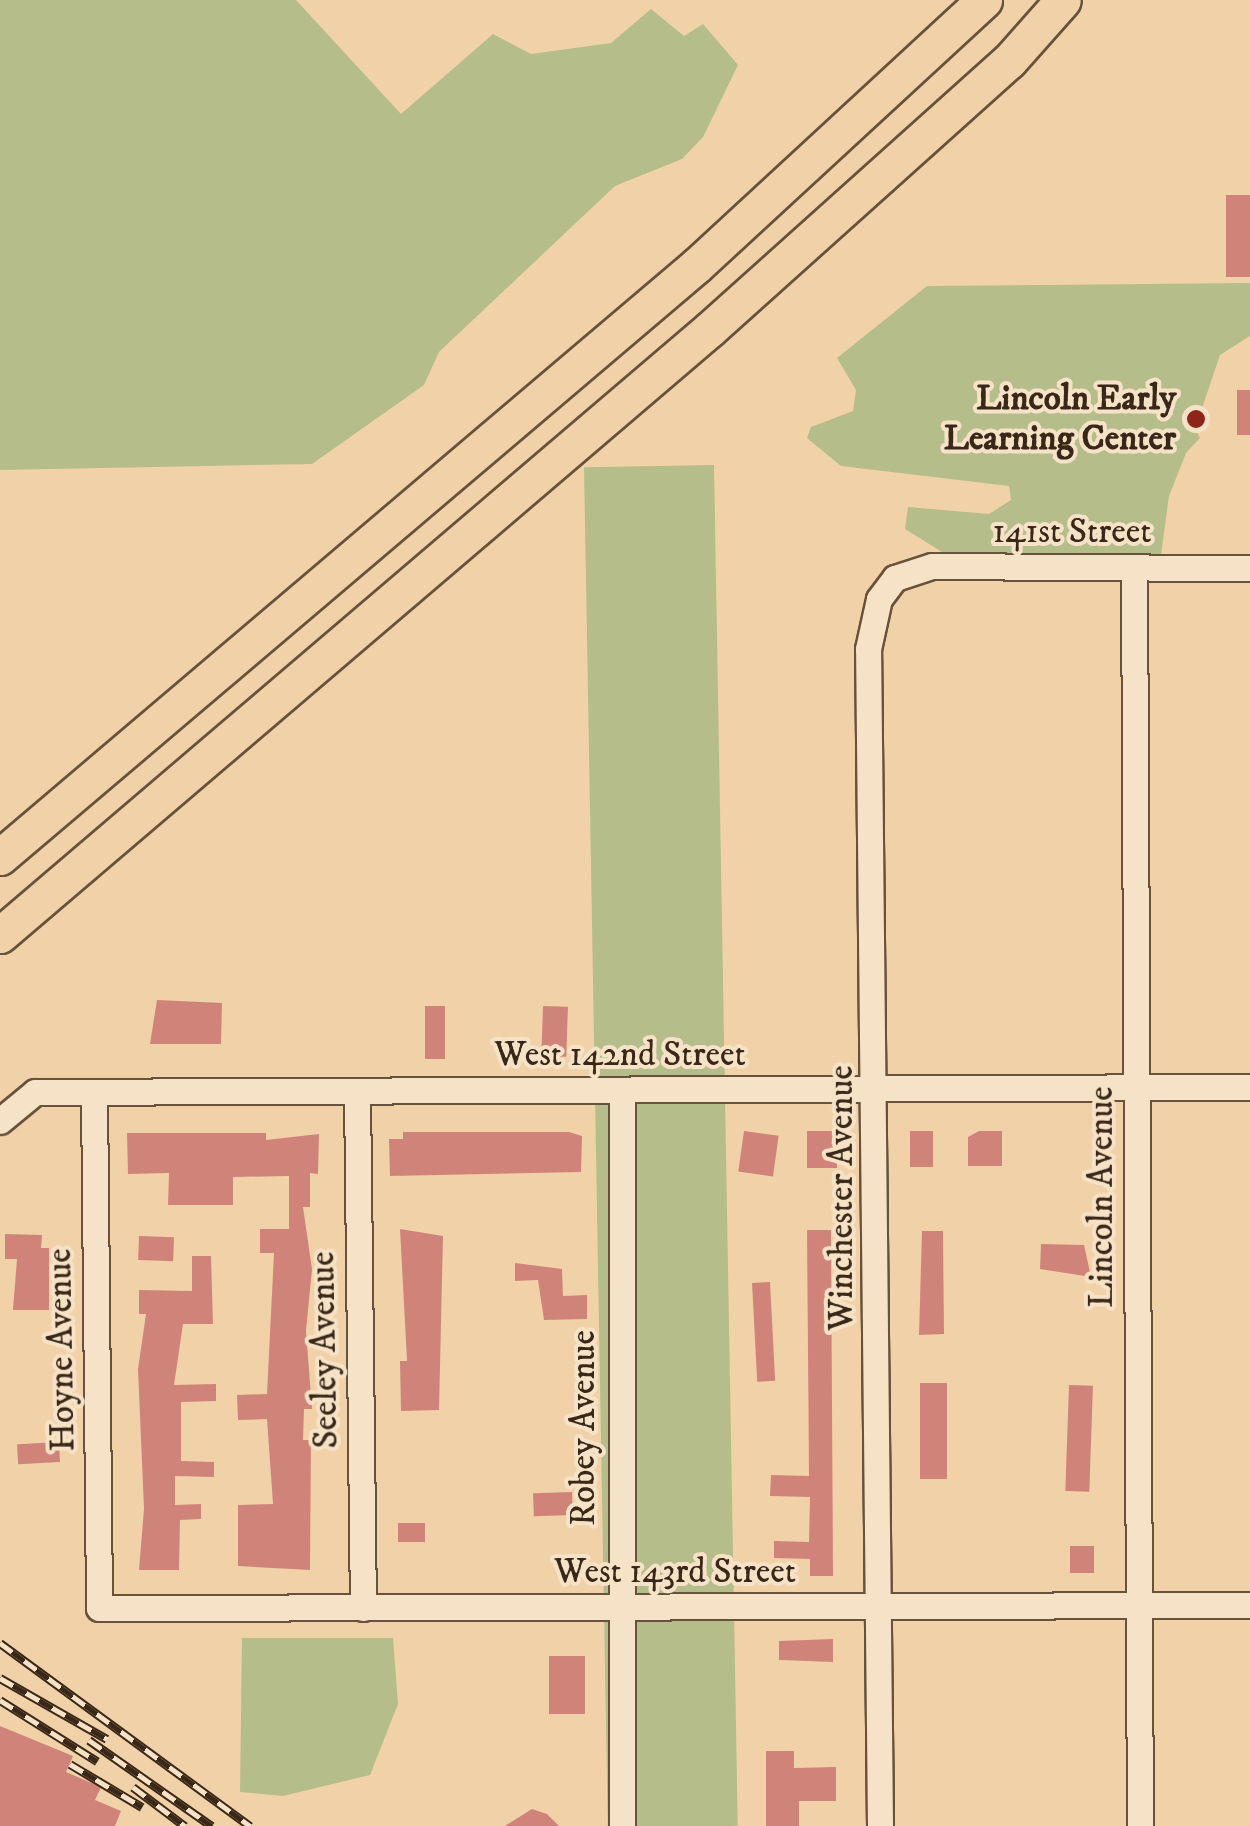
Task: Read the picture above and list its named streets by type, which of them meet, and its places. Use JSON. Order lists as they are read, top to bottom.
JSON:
{
  "streets": {
    "street": [
      "141st Street",
      "West 142nd Street",
      "Lincoln Avenue",
      "Winchester Avenue",
      "Hoyne Avenue",
      "Seeley Avenue",
      "Robey Avenue",
      "West 143rd Street"
    ]
  },
  "crossings": [
    ["141st Street", "Lincoln Avenue"],
    ["141st Street", "Winchester Avenue"],
    ["West 142nd Street", "Lincoln Avenue"],
    ["West 142nd Street", "Winchester Avenue"],
    ["West 142nd Street", "Hoyne Avenue"],
    ["West 142nd Street", "Seeley Avenue"],
    ["West 142nd Street", "Robey Avenue"],
    ["Lincoln Avenue", "West 143rd Street"],
    ["Winchester Avenue", "West 143rd Street"],
    ["Hoyne Avenue", "West 143rd Street"],
    ["Seeley Avenue", "West 143rd Street"],
    ["Robey Avenue", "West 143rd Street"]
  ],
  "places": ["Lincoln Early Learning Center"]
}
